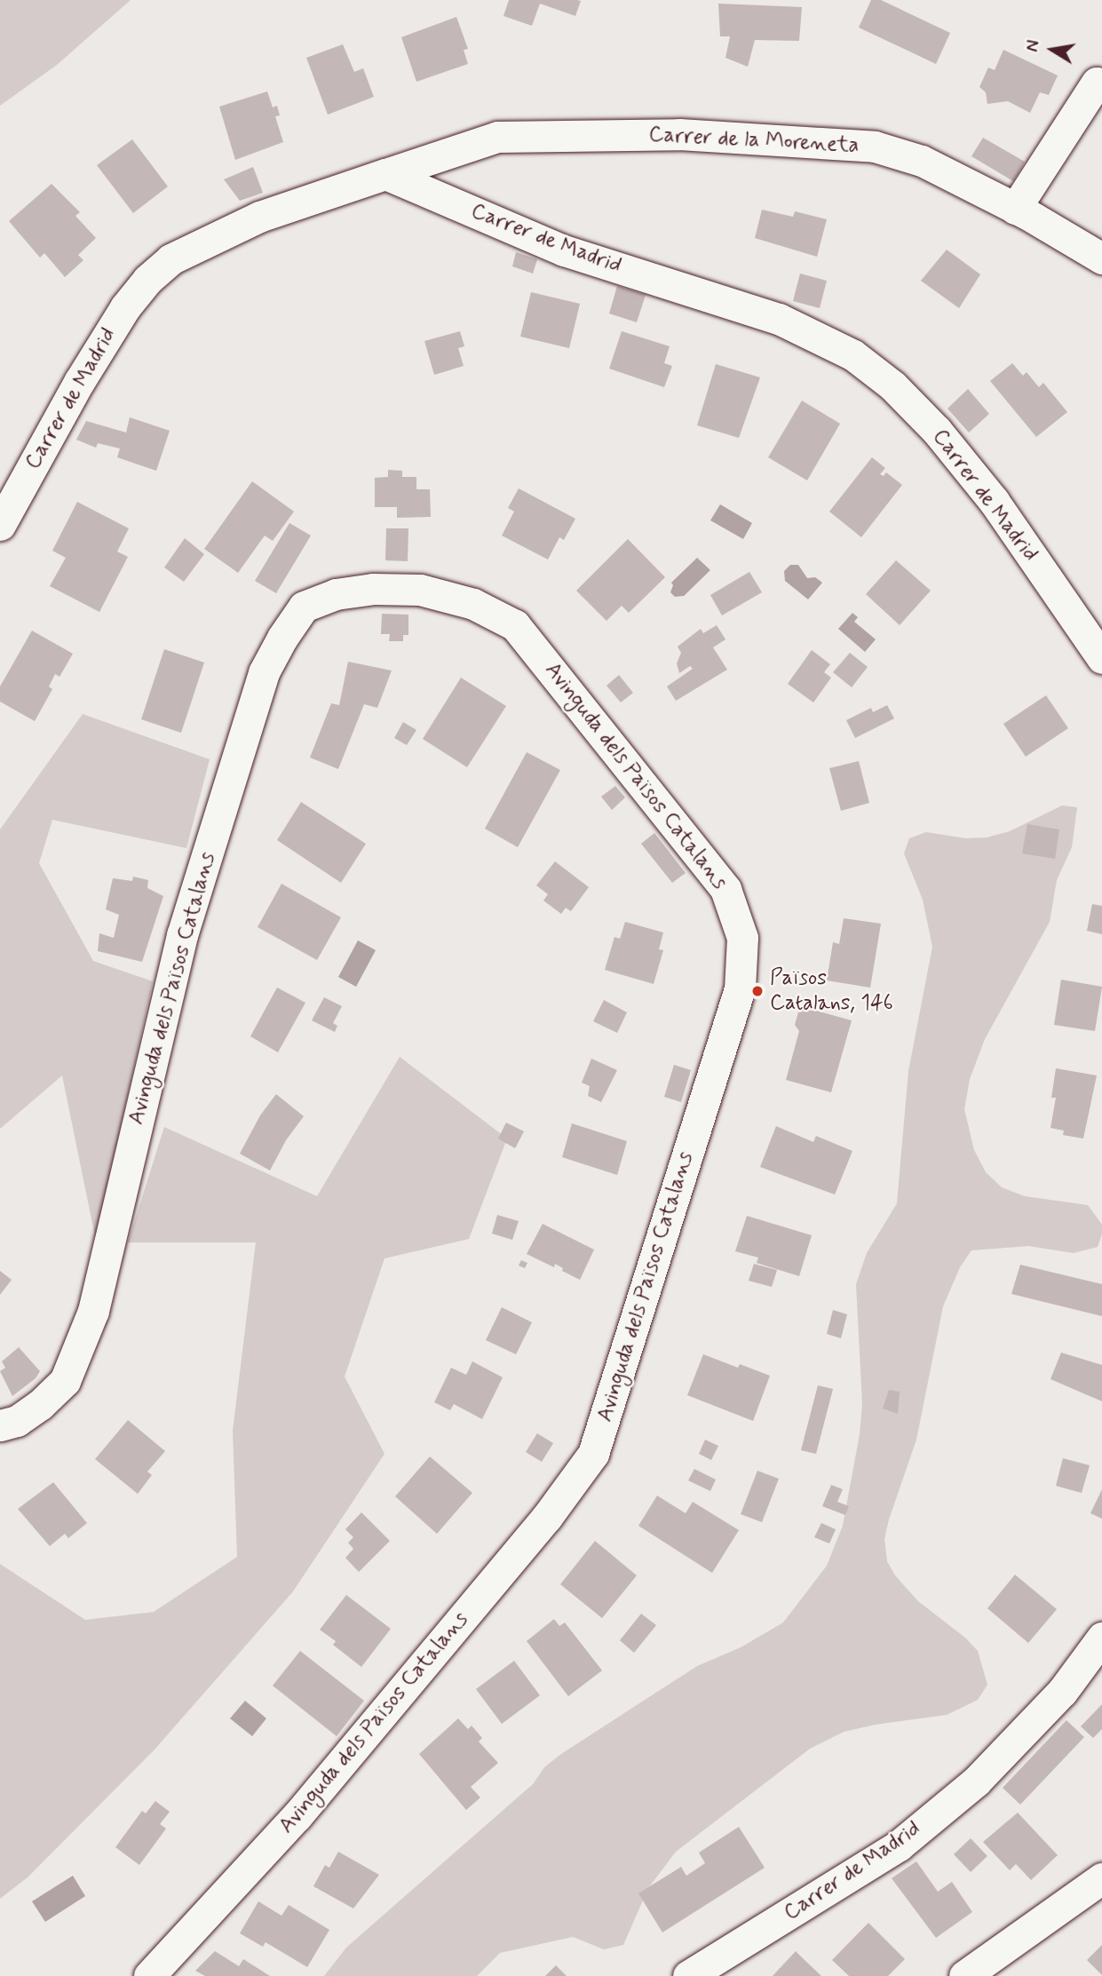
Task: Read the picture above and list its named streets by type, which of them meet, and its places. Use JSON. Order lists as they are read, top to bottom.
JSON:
{
  "streets": {
    "street": ["Carrer de la Moreneta", "Carrer de Madrid", "Avinguda dels Països Catalans"]
  },
  "crossings": [
    ["Carrer de la Moreneta", "Carrer de Madrid"]
  ],
  "places": ["Països Catalans, 146"],
  "north": "left"
}
